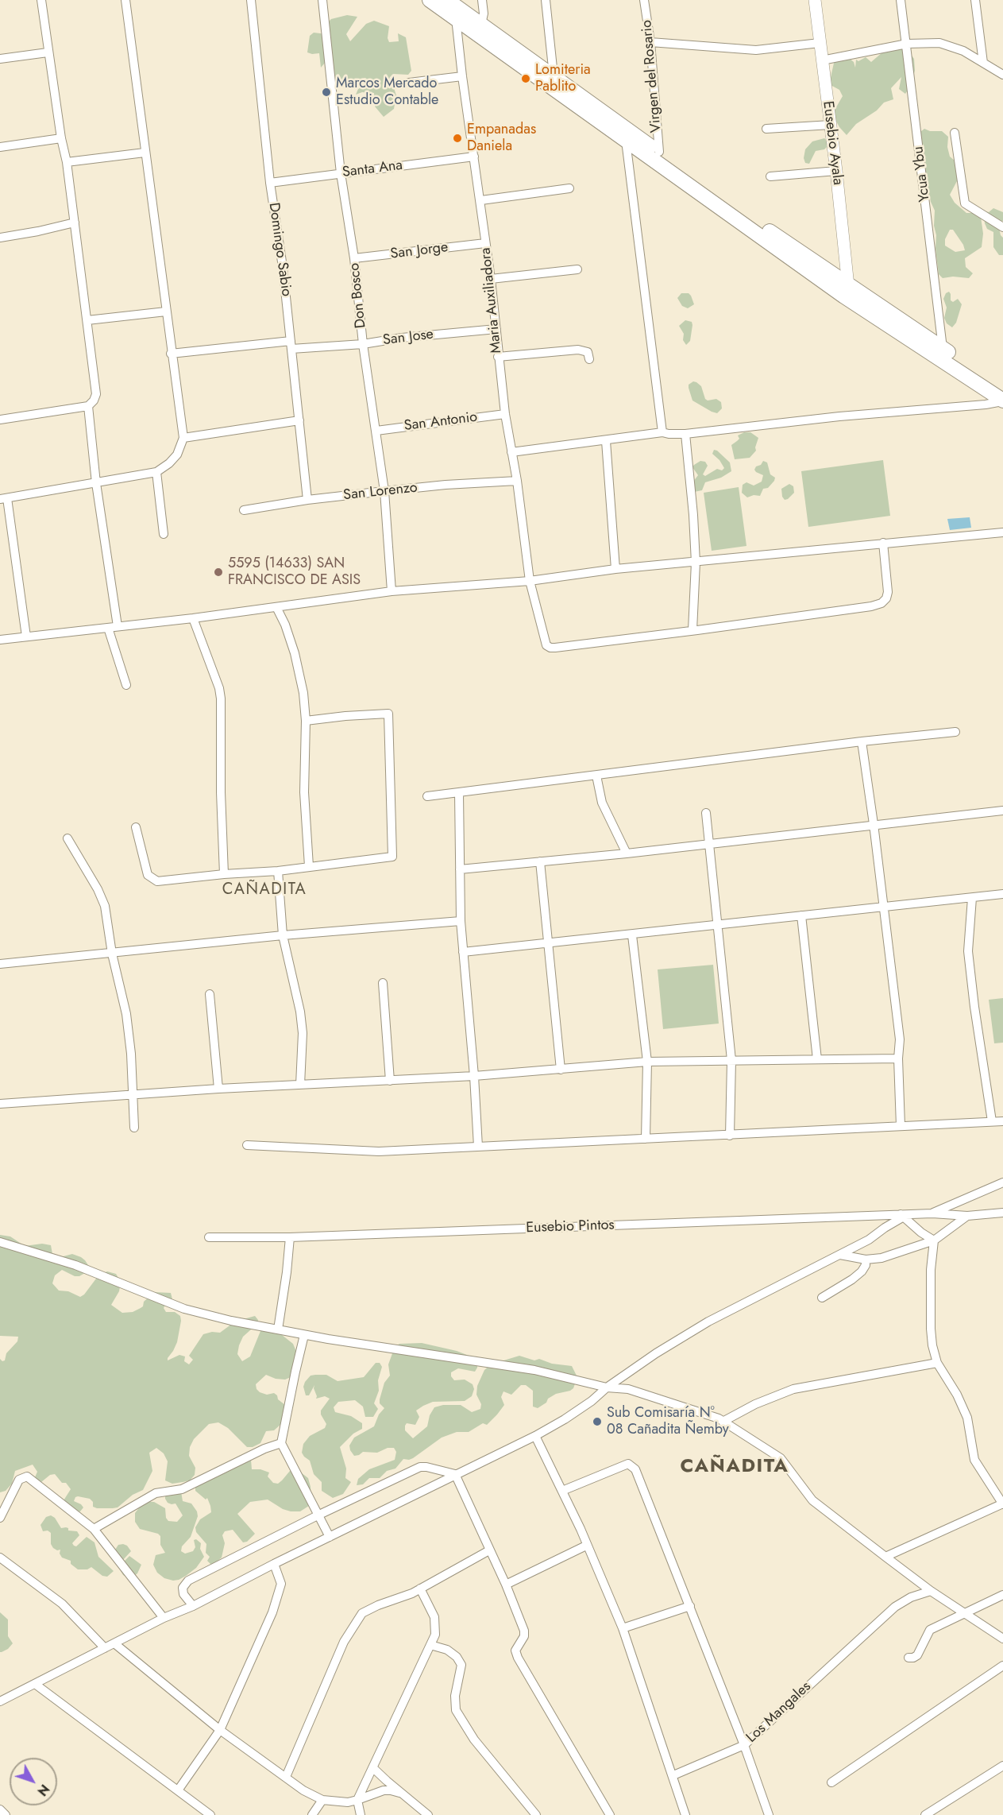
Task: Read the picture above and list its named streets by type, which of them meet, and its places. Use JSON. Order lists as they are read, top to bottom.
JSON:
{
  "streets": {
    "main road": ["Eusebio Ayala"],
    "street": [
      "Virgen del Rosario",
      "Santa Ana",
      "Ycua Ybu",
      "Domingo Sabio",
      "San Jorge",
      "Don Bosco",
      "Maria Auxiliadora",
      "San Jose",
      "San Antonio",
      "San Lorenzo",
      "Eusebio Pintos",
      "Los Mangales"
    ]
  },
  "crossings": [
    ["Santa Ana", "Domingo Sabio"],
    ["Santa Ana", "Don Bosco"],
    ["Santa Ana", "Maria Auxiliadora"],
    ["Domingo Sabio", "San Jose"],
    ["Domingo Sabio", "San Lorenzo"],
    ["San Jorge", "Don Bosco"],
    ["San Jorge", "Maria Auxiliadora"],
    ["Don Bosco", "San Jose"],
    ["Don Bosco", "San Antonio"],
    ["Don Bosco", "San Lorenzo"],
    ["Maria Auxiliadora", "San Jose"],
    ["Maria Auxiliadora", "San Antonio"],
    ["Maria Auxiliadora", "San Lorenzo"]
  ],
  "districts": ["CAÑADITA", "CAÑADITA"],
  "places": [
    "Lomiteria Pablito",
    "Marcos Mercado Estudio Contable",
    "Empanadas Daniela",
    "5595 (14633) SAN FRANCISCO DE ASIS",
    "Sub Comisaría N° 08 Cañadita Ñemby"
  ],
  "north": "bottom right"
}
